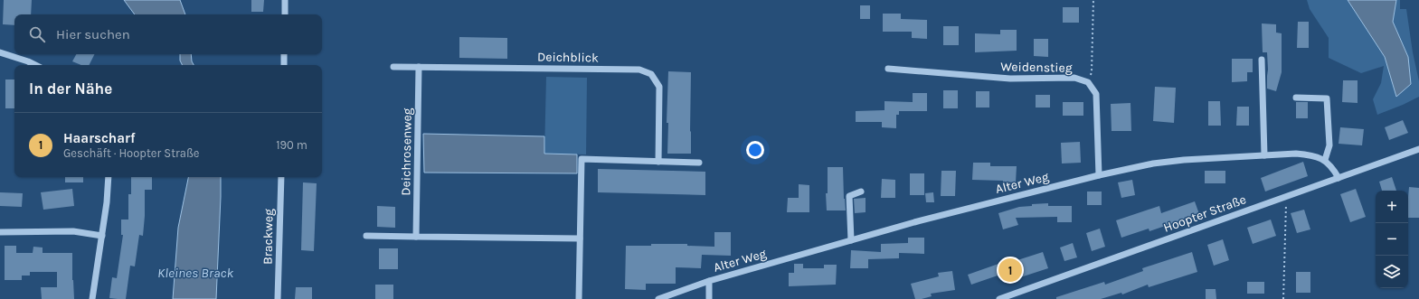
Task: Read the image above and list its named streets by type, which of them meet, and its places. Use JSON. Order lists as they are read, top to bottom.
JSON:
{
  "streets": {
    "street": [
      "Deichblick",
      "Weidenstieg",
      "Deichrosenweg",
      "Alter Weg",
      "Hoopter Straße",
      "Brackweg"
    ]
  },
  "crossings": [
    ["Deichblick", "Deichrosenweg"],
    ["Weidenstieg", "Alter Weg"]
  ],
  "water": ["Kleines Brack"],
  "page": {
    "search": "Hier suchen",
    "heading": "In der Nähe",
    "list": [
      {
        "mark": "1",
        "name": "Haarscharf",
        "note": "Geschäft · Hoopter Straße",
        "value": "190 m"
      }
    ],
    "map_buttons": ["+", "−"],
    "pins": "1"
  }
}
